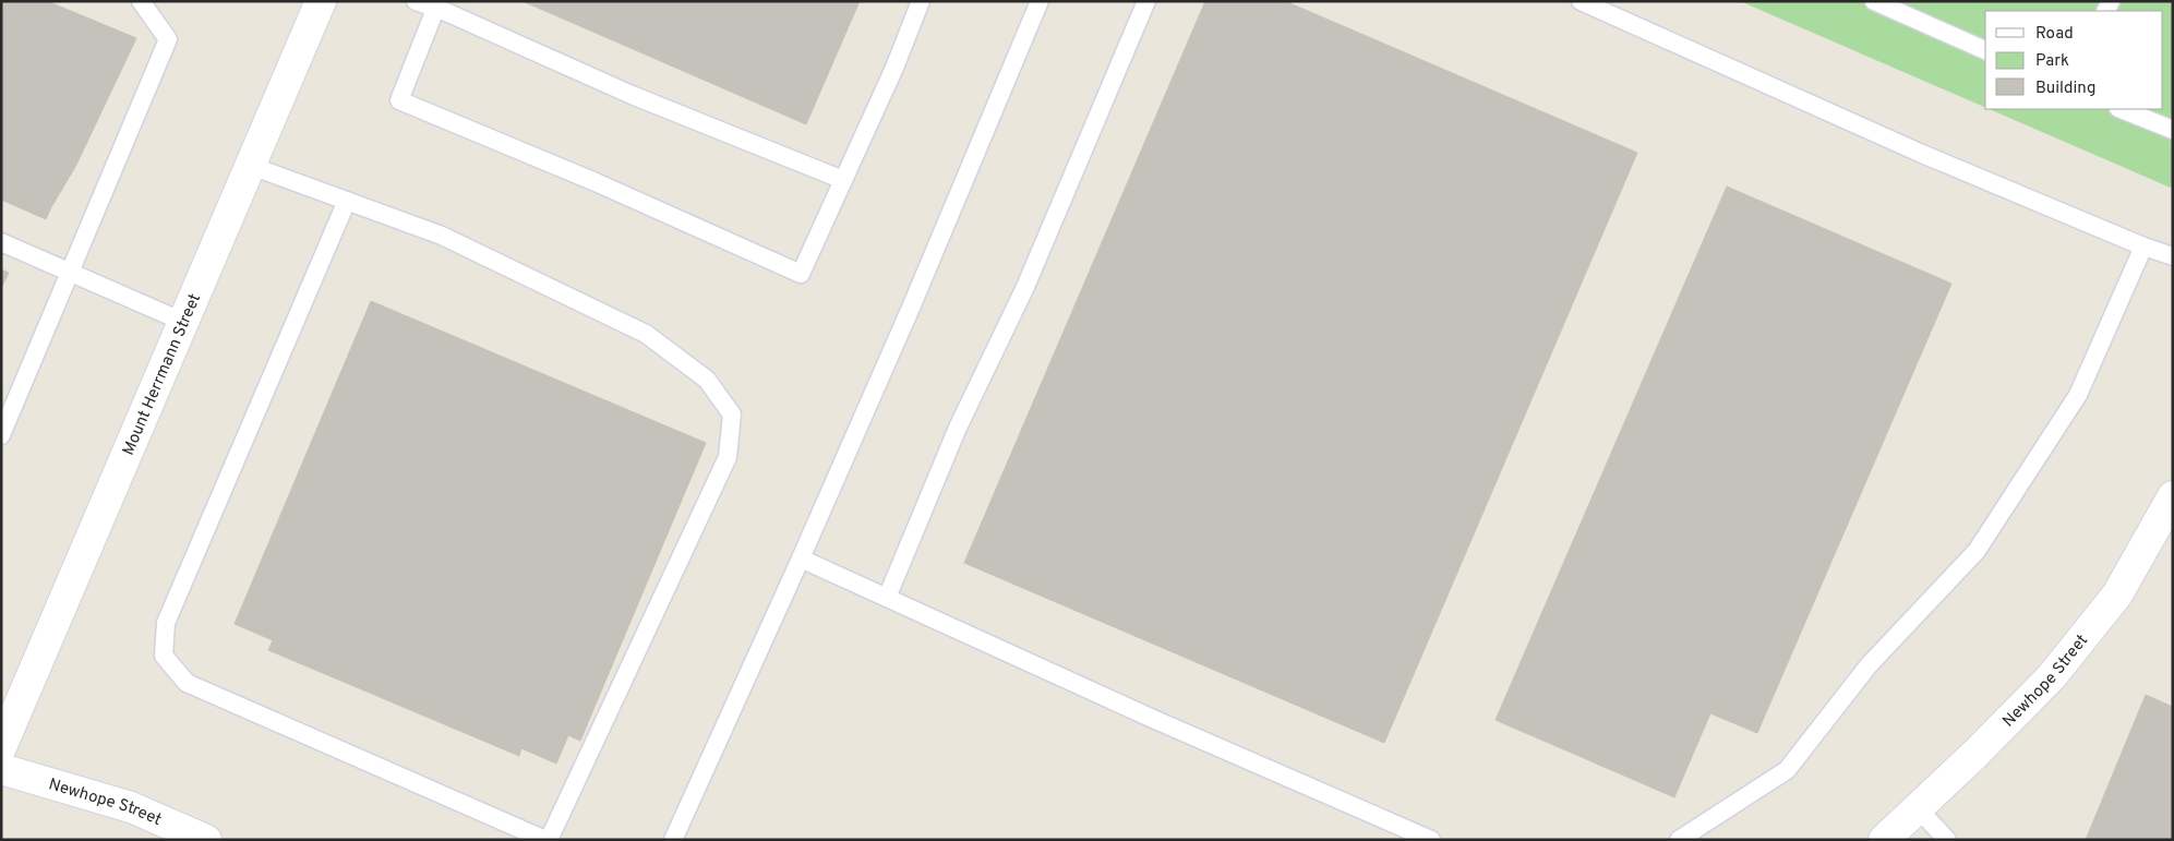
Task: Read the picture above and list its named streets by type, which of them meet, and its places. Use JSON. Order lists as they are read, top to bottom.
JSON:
{
  "streets": {
    "street": ["Mount Herrmann Street", "Newhope Street"]
  },
  "legend": ["Road", "Park", "Building"]
}
